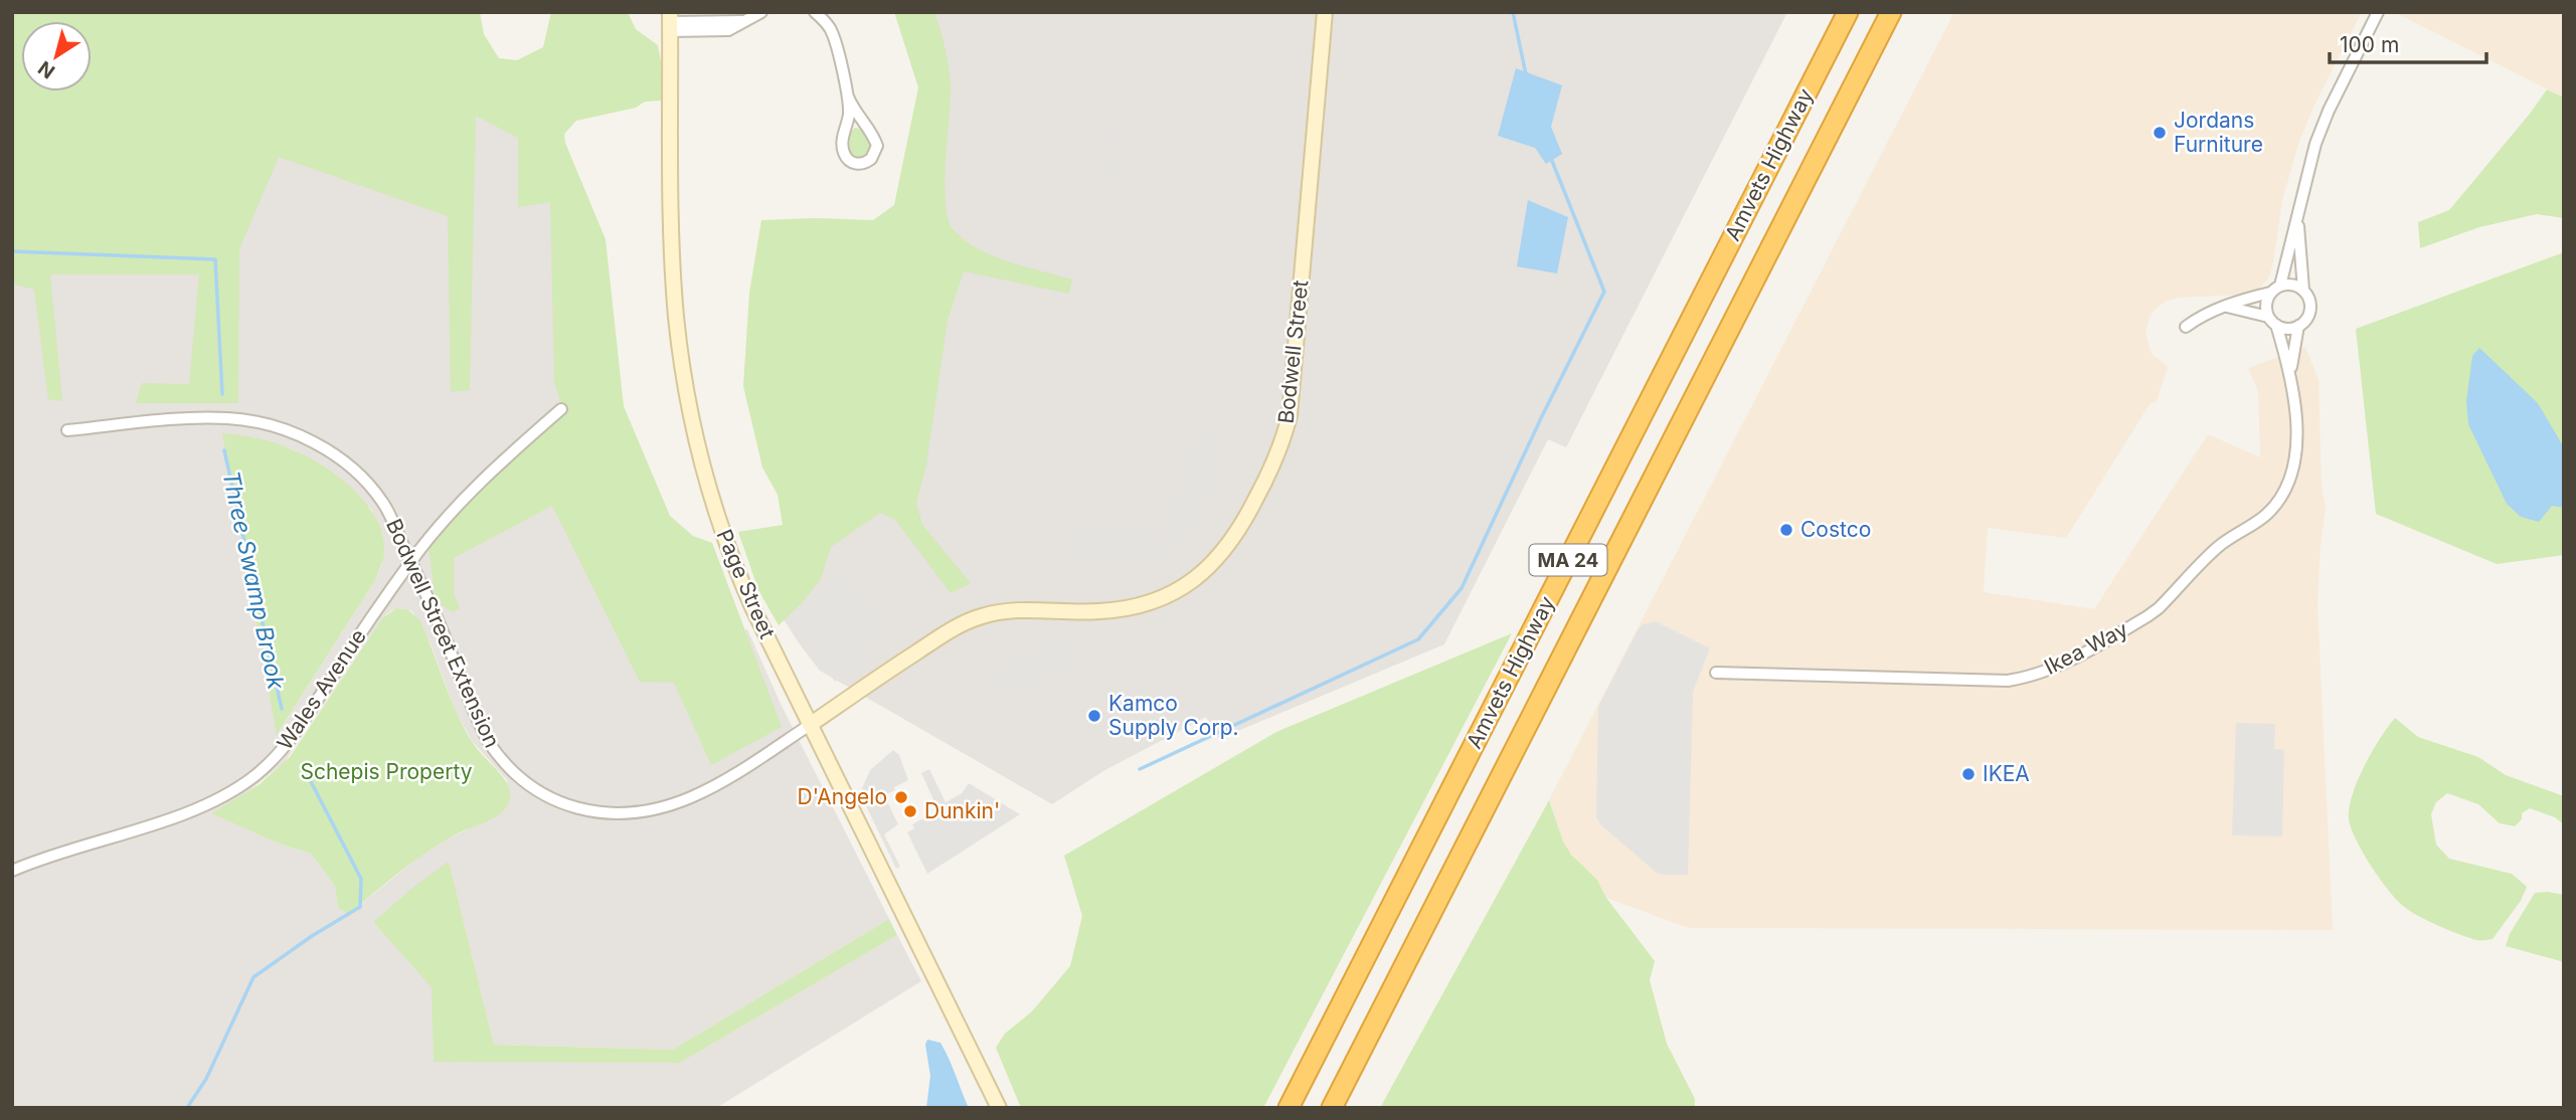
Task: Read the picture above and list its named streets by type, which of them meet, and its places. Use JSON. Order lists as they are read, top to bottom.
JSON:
{
  "streets": {
    "highway": ["Amvets Highway", "MA 24"],
    "main road": ["Bodwell Street", "Page Street"],
    "street": ["Bodwell Street Extension", "Ikea Way", "Wales Avenue"]
  },
  "crossings": [
    ["Bodwell Street", "Page Street"],
    ["Bodwell Street", "Bodwell Street Extension"],
    ["Page Street", "Bodwell Street Extension"],
    ["Bodwell Street Extension", "Wales Avenue"]
  ],
  "water": ["Three Swamp Brook"],
  "parks": ["Schepis Property"],
  "places": [
    "Jordans Furniture",
    "Costco",
    "Kamco Supply Corp.",
    "IKEA",
    "D'Angelo",
    "Dunkin'"
  ],
  "scale_bar": "100 m",
  "north": "bottom left"
}
